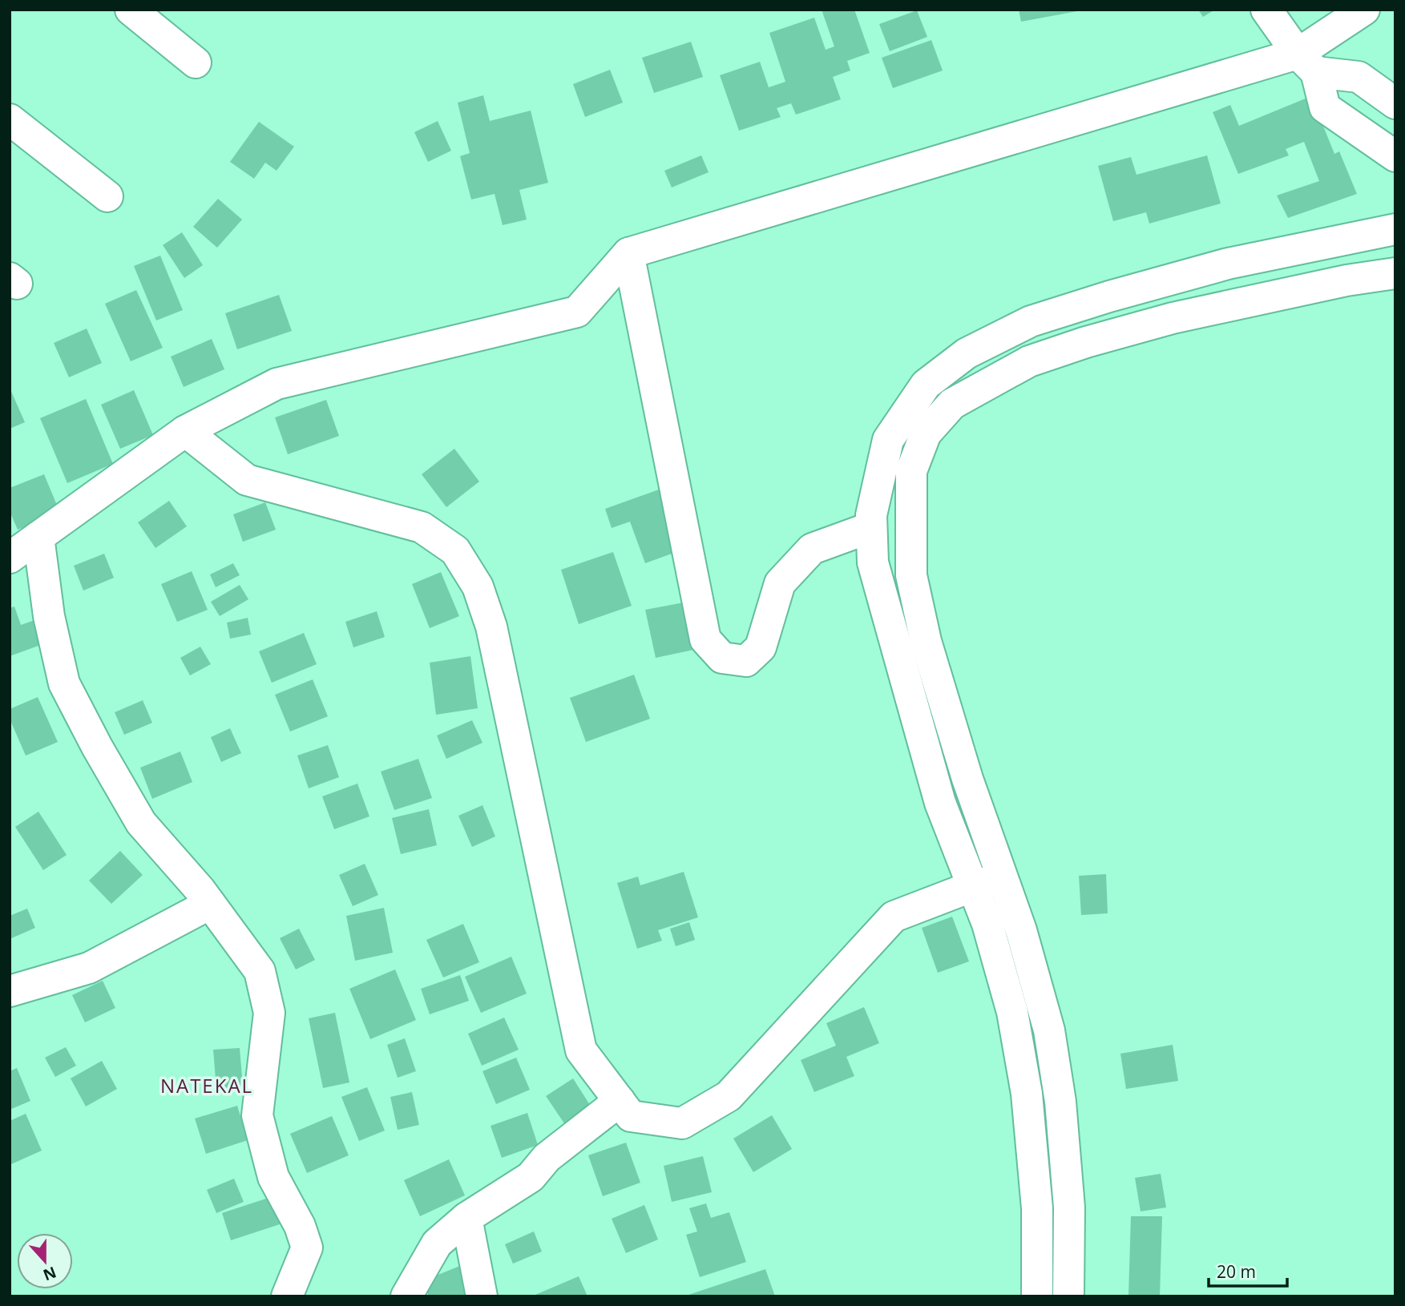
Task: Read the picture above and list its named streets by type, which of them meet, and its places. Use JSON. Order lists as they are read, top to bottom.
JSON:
{
  "districts": ["NATEKAL"],
  "scale_bar": "20 m",
  "north": "bottom"
}
